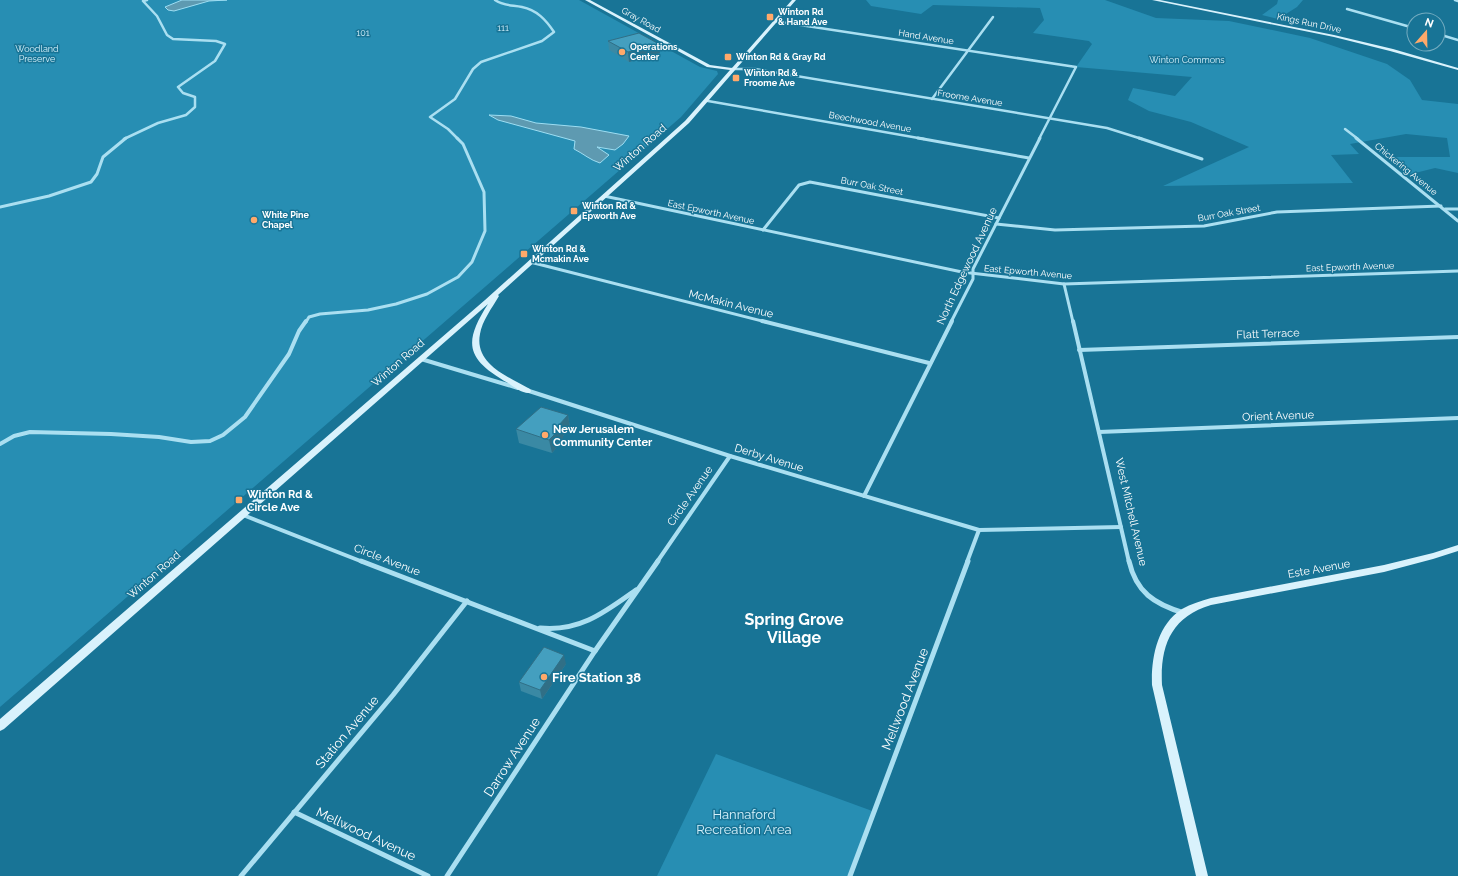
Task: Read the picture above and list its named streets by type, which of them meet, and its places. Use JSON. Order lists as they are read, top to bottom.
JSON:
{
  "streets": {
    "main road": [
      "Gray Road",
      "Kings Run Drive",
      "Winton Road",
      "Este Avenue"
    ],
    "street": [
      "Hand Avenue",
      "Froome Avenue",
      "Beechwood Avenue",
      "Chickering Avenue",
      "Burr Oak Street",
      "East Epworth Avenue",
      "North Edgewood Avenue",
      "McMakin Avenue",
      "Flatt Terrace",
      "Orient Avenue",
      "Derby Avenue",
      "Circle Avenue",
      "West Mitchell Avenue",
      "Mellwood Avenue",
      "Station Avenue",
      "Darrow Avenue"
    ]
  },
  "crossings": [
    ["Gray Road", "Froome Avenue"],
    ["Gray Road", "Winton Road"],
    ["Hand Avenue", "Winton Road"],
    ["Hand Avenue", "North Edgewood Avenue"],
    ["Froome Avenue", "Winton Road"],
    ["Froome Avenue", "North Edgewood Avenue"],
    ["Beechwood Avenue", "Winton Road"],
    ["Beechwood Avenue", "North Edgewood Avenue"],
    ["Winton Road", "East Epworth Avenue"],
    ["Winton Road", "McMakin Avenue"],
    ["Winton Road", "Derby Avenue"],
    ["Winton Road", "Circle Avenue"],
    ["Chickering Avenue", "Burr Oak Street"],
    ["Burr Oak Street", "East Epworth Avenue"],
    ["Burr Oak Street", "North Edgewood Avenue"],
    ["East Epworth Avenue", "North Edgewood Avenue"],
    ["East Epworth Avenue", "West Mitchell Avenue"],
    ["North Edgewood Avenue", "McMakin Avenue"],
    ["North Edgewood Avenue", "Derby Avenue"],
    ["Flatt Terrace", "West Mitchell Avenue"],
    ["Orient Avenue", "West Mitchell Avenue"],
    ["Derby Avenue", "Circle Avenue"],
    ["Derby Avenue", "West Mitchell Avenue"],
    ["Derby Avenue", "Mellwood Avenue"],
    ["Circle Avenue", "Station Avenue"],
    ["Circle Avenue", "Darrow Avenue"],
    ["West Mitchell Avenue", "Este Avenue"],
    ["Mellwood Avenue", "Station Avenue"]
  ],
  "districts": ["Spring Grove Village"],
  "parks": [
    "111",
    "101",
    "Woodland Preserve",
    "Winton Commons",
    "Hannaford Recreation Area"
  ],
  "places": {
    "transit": [
      "Winton Rd & Hand Ave",
      "Winton Rd & Gray Rd",
      "Winton Rd & Froome Ave",
      "Winton Rd & Epworth Ave",
      "Winton Rd & Mcmakin Ave",
      "Winton Rd & Circle Ave"
    ],
    "other": [
      "Operations Center",
      "White Pine Chapel",
      "New Jerusalem Community Center",
      "Fire Station 38"
    ]
  },
  "north": "top"
}
